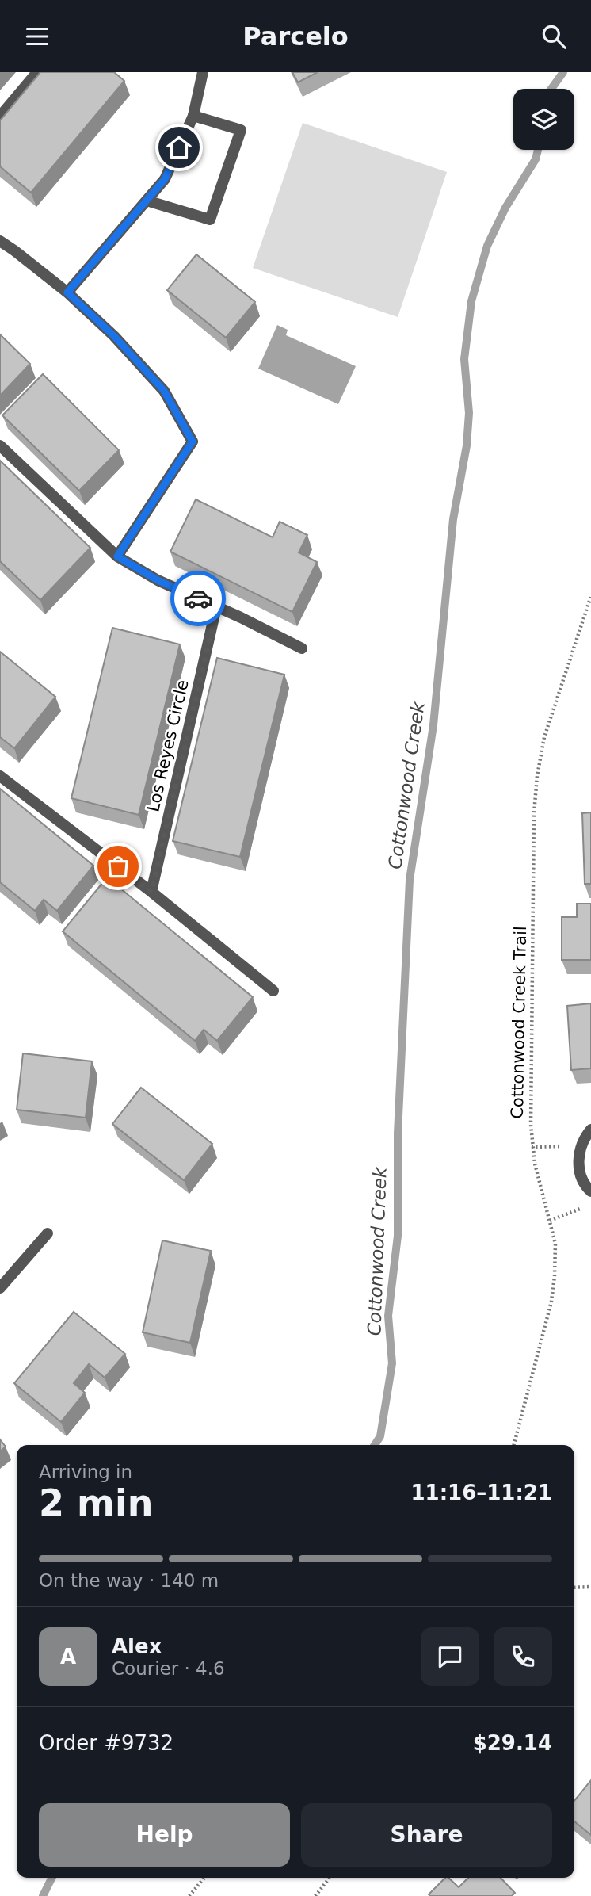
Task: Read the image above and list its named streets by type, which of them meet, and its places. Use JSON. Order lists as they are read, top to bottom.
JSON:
{
  "streets": {
    "street": ["Los Reyes Circle"],
    "path": ["Cottonwood Creek Trail"]
  },
  "water": ["Cottonwood Creek"],
  "page": {
    "header": "Parcelo",
    "heading": ["2 min", "Arriving in", "11:16–11:21"],
    "panel": [
      "Alex",
      "Courier · 4.6",
      "Order #9732",
      "$29.14"
    ],
    "bar": "On the way · 140 m",
    "round": "A",
    "buttons": ["Help", "Share"]
  }
}
